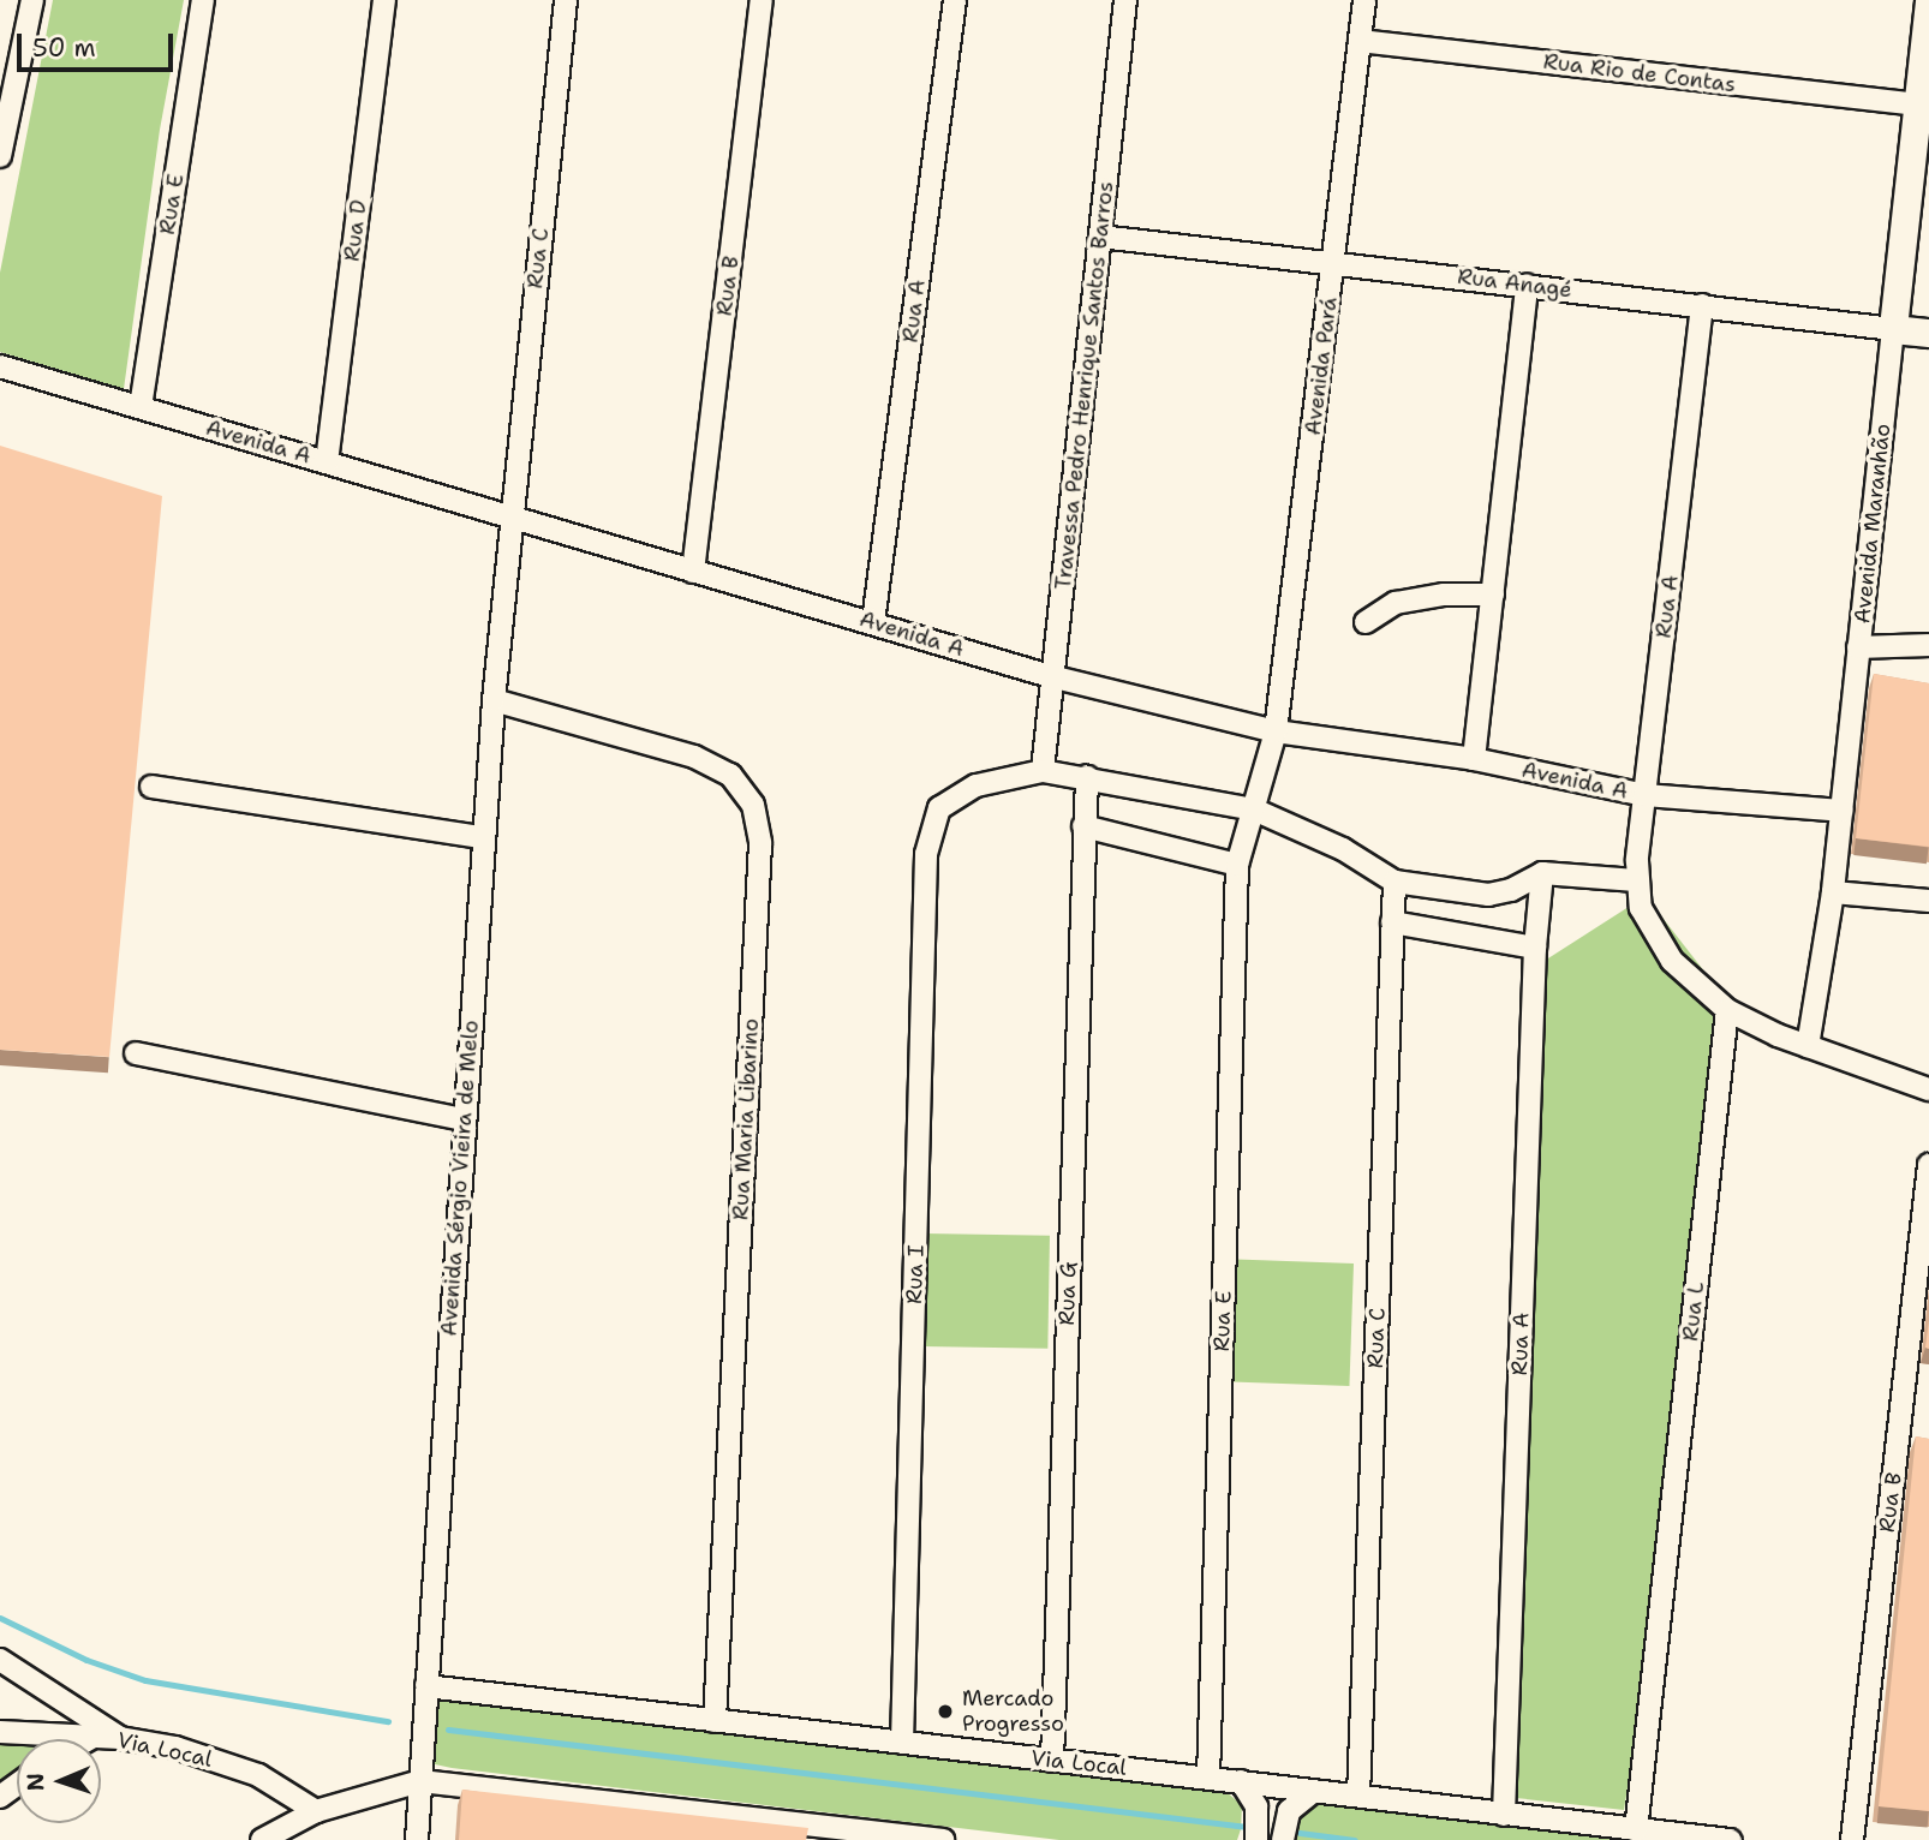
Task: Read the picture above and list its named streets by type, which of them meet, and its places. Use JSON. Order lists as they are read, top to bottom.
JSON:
{
  "streets": {
    "main road": ["Rua Anagé", "Avenida Maranhão"],
    "street": [
      "Rua Rio de Contas",
      "Rua E",
      "Rua D",
      "Rua C",
      "Rua B",
      "Rua A",
      "Avenida Pará",
      "Travessa Pedro Henrique Santos Barros",
      "Avenida A",
      "Rua Maria Libarino",
      "Avenida Sérgio Vieira de Melo",
      "Rua I",
      "Rua G",
      "Rua L",
      "Via Local"
    ]
  },
  "crossings": [
    ["Rua Rio de Contas", "Avenida Pará"],
    ["Rua Rio de Contas", "Avenida Maranhão"],
    ["Rua E", "Avenida Pará"],
    ["Rua E", "Avenida A"],
    ["Rua E", "Via Local"],
    ["Rua D", "Avenida A"],
    ["Rua C", "Avenida A"],
    ["Rua C", "Avenida Sérgio Vieira de Melo"],
    ["Rua C", "Via Local"],
    ["Rua Anagé", "Rua A"],
    ["Rua Anagé", "Avenida Pará"],
    ["Rua Anagé", "Travessa Pedro Henrique Santos Barros"],
    ["Rua Anagé", "Avenida Maranhão"],
    ["Rua B", "Avenida A"],
    ["Rua A", "Avenida A"],
    ["Rua A", "Rua L"],
    ["Rua A", "Via Local"],
    ["Avenida Pará", "Avenida A"],
    ["Travessa Pedro Henrique Santos Barros", "Avenida A"],
    ["Travessa Pedro Henrique Santos Barros", "Rua I"],
    ["Avenida A", "Avenida Maranhão"],
    ["Avenida A", "Avenida Sérgio Vieira de Melo"],
    ["Rua Maria Libarino", "Avenida Sérgio Vieira de Melo"],
    ["Rua Maria Libarino", "Via Local"],
    ["Avenida Sérgio Vieira de Melo", "Via Local"],
    ["Rua I", "Via Local"],
    ["Rua G", "Via Local"],
    ["Rua L", "Via Local"]
  ],
  "places": ["Mercado Progresso"],
  "scale_bar": "50 m",
  "north": "left"
}
